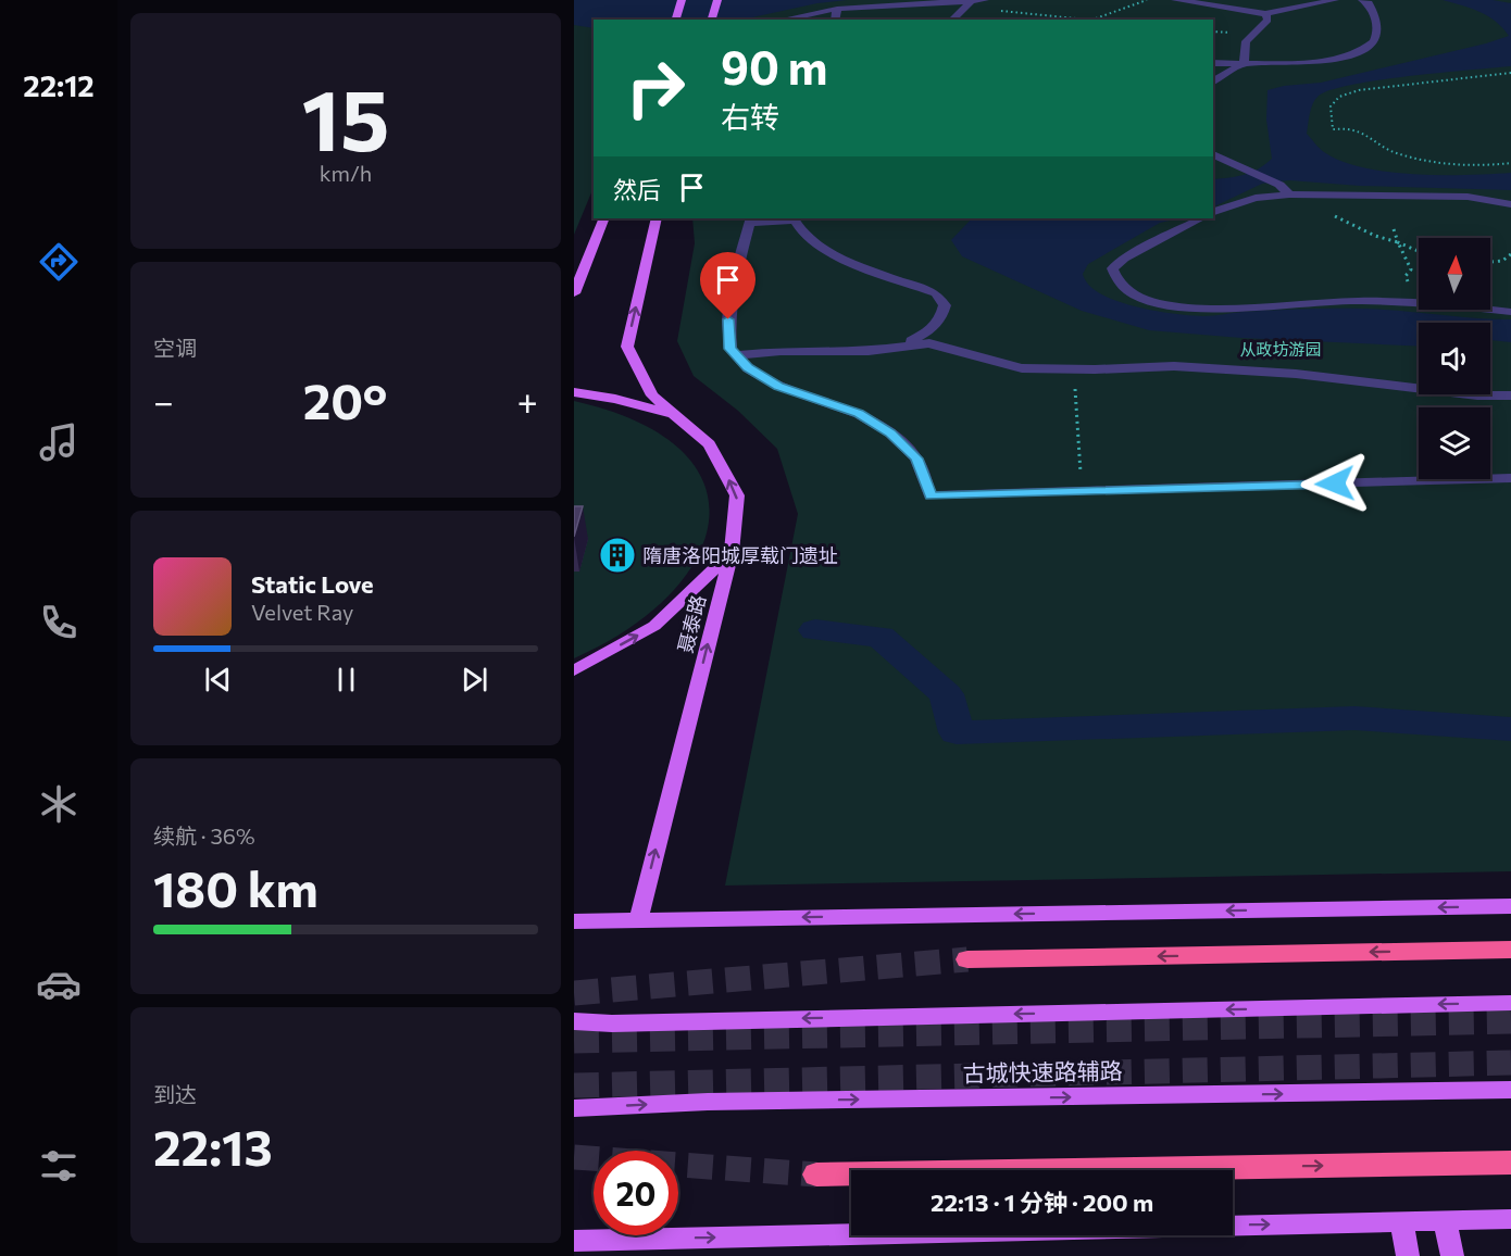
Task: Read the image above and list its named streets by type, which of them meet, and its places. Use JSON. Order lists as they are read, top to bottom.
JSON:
{
  "streets": {
    "main road": ["聂泰路", "古城快速路辅路"]
  },
  "one_way": ["聂泰路"],
  "parks": ["从政坊游园"],
  "places": {
    "building": ["隋唐洛阳城厚载门遗址"]
  },
  "north": "top",
  "page": {
    "tabs": "22:12",
    "tile": [
      ["15", "km/h"],
      "空调",
      ["续航 · 36%", "180 km"],
      ["到达", "22:13"]
    ],
    "turn": ["90 m", "右转"],
    "then": "然后",
    "heat": ["−", "20°", "+"],
    "song": ["Static Love", "Velvet Ray"],
    "limit": "20",
    "trip": "22:13 · 1 分钟 · 200 m"
  }
}
